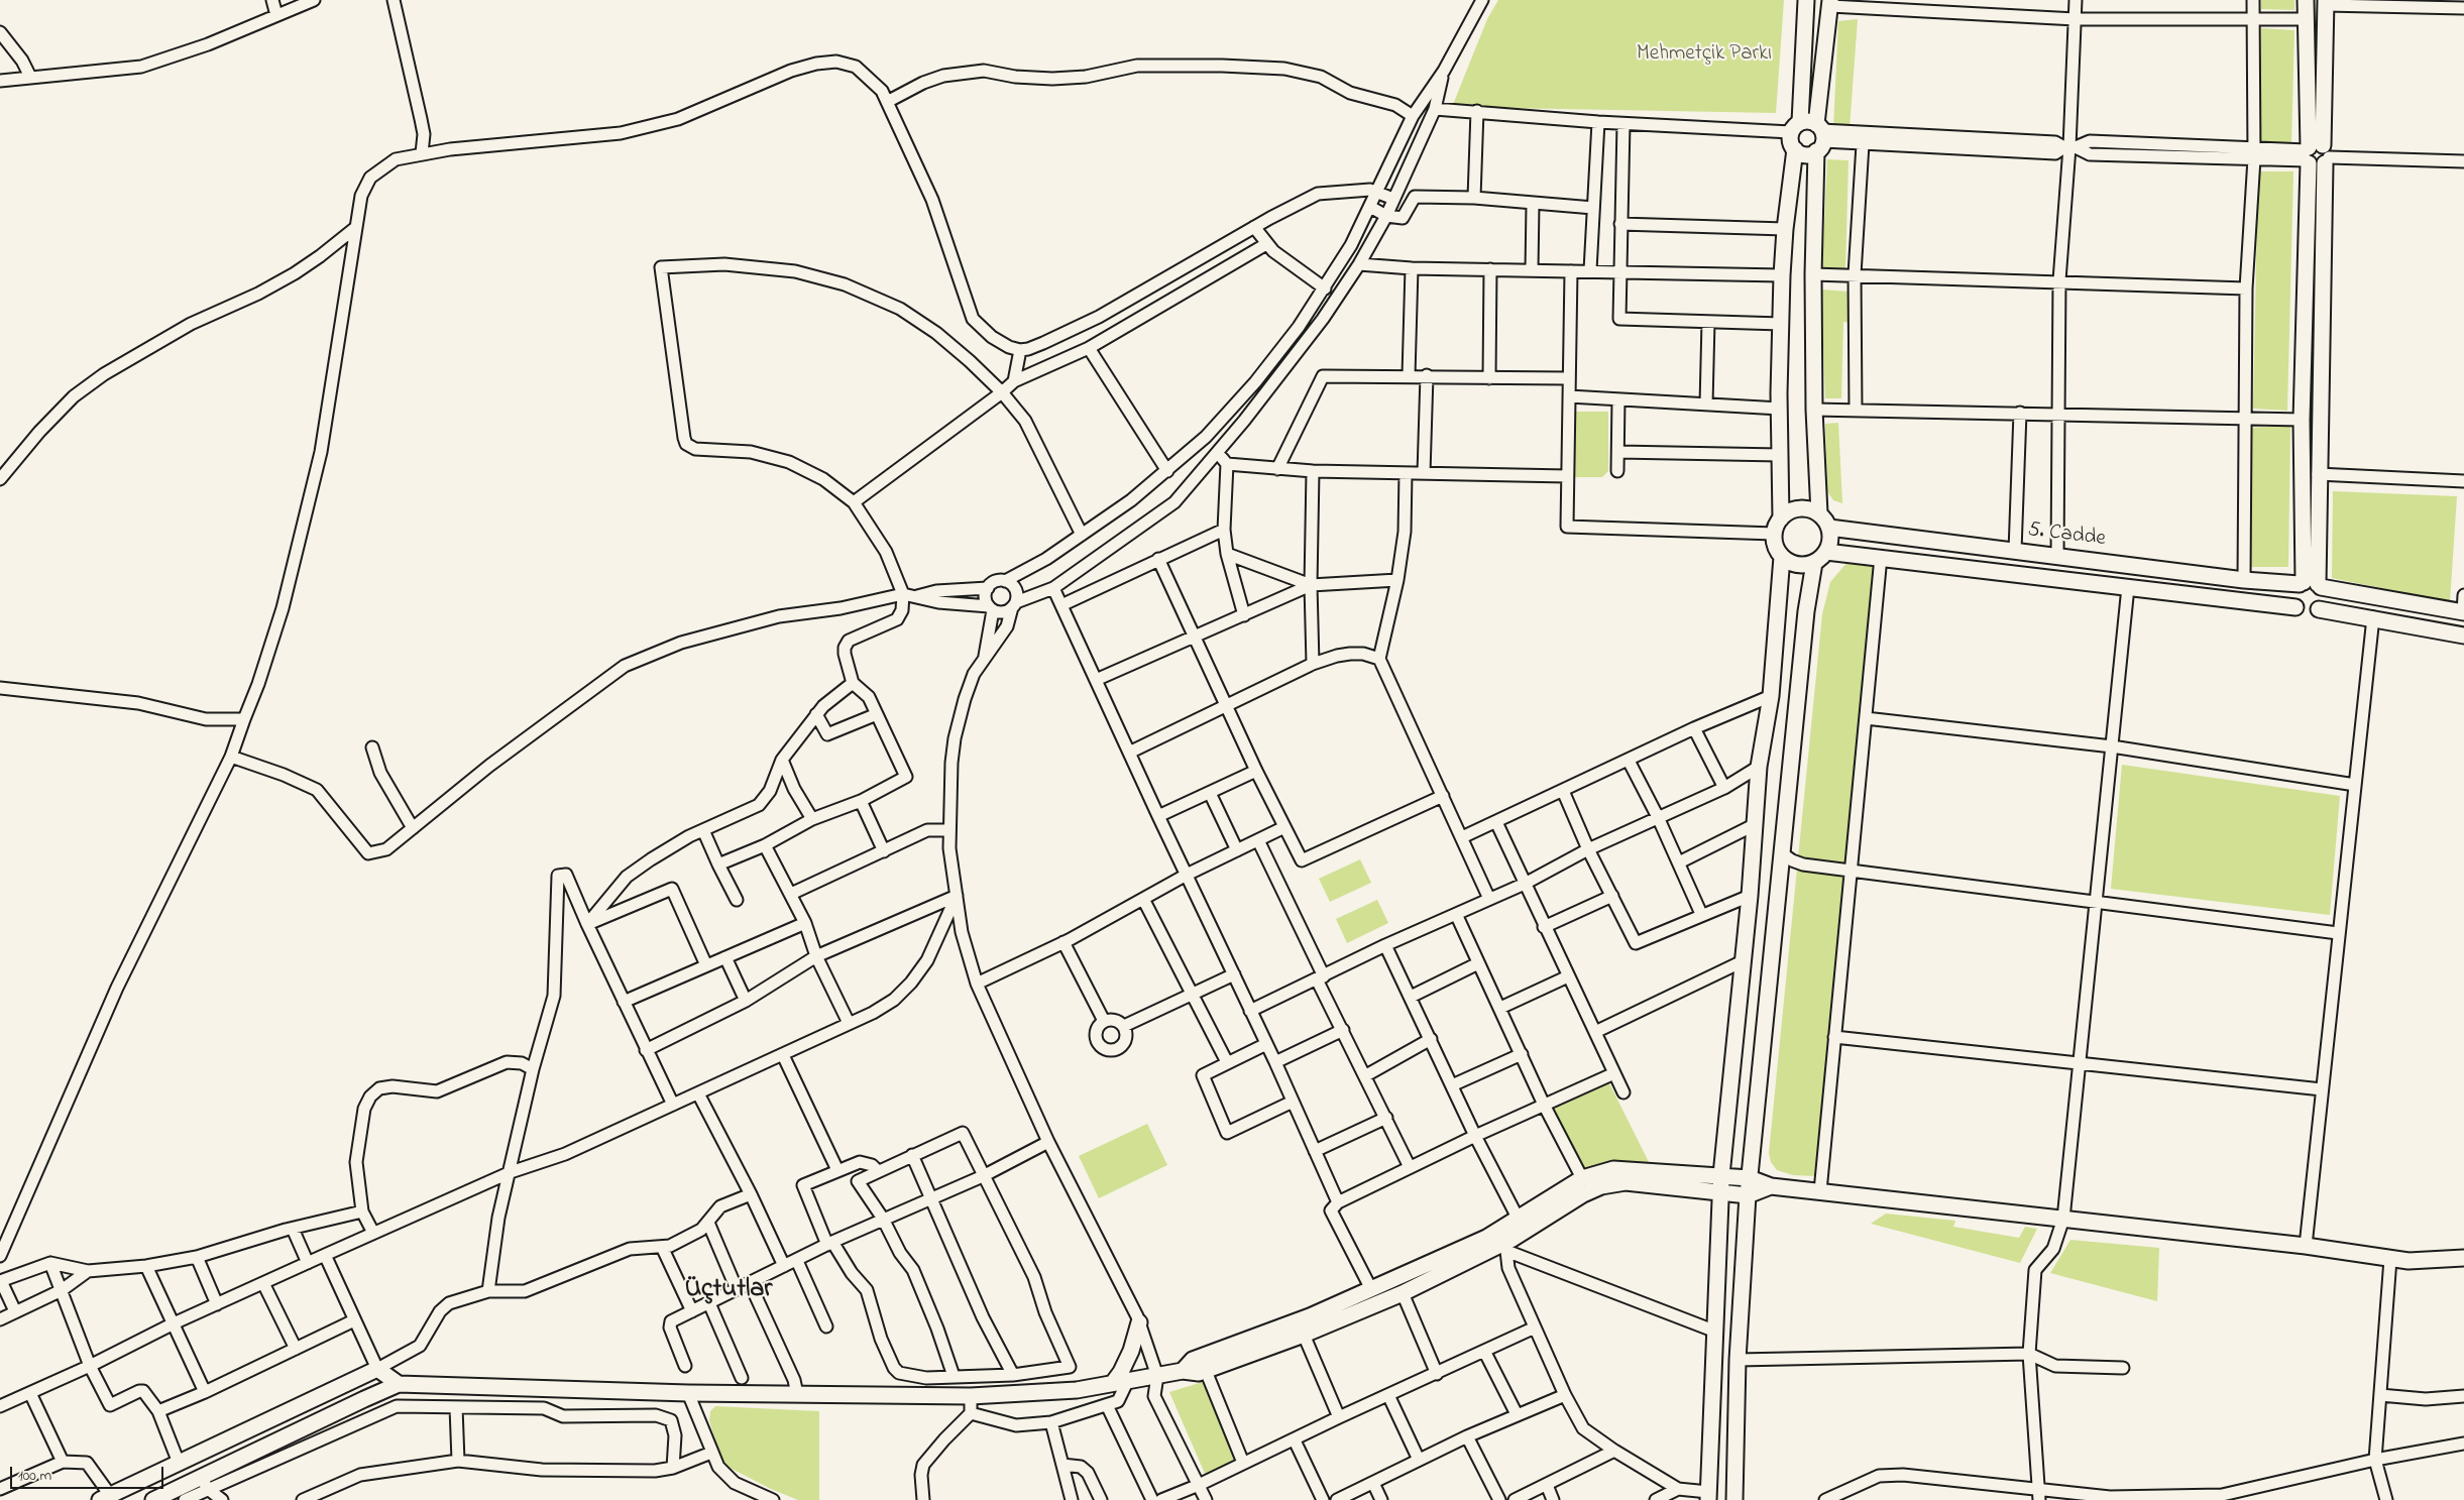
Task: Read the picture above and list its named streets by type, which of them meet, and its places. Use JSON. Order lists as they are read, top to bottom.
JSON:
{
  "streets": {
    "street": ["5. Cadde"]
  },
  "districts": ["Üçtutlar"],
  "parks": ["Mehmetçik Parkı"],
  "scale_bar": "100 m"
}
